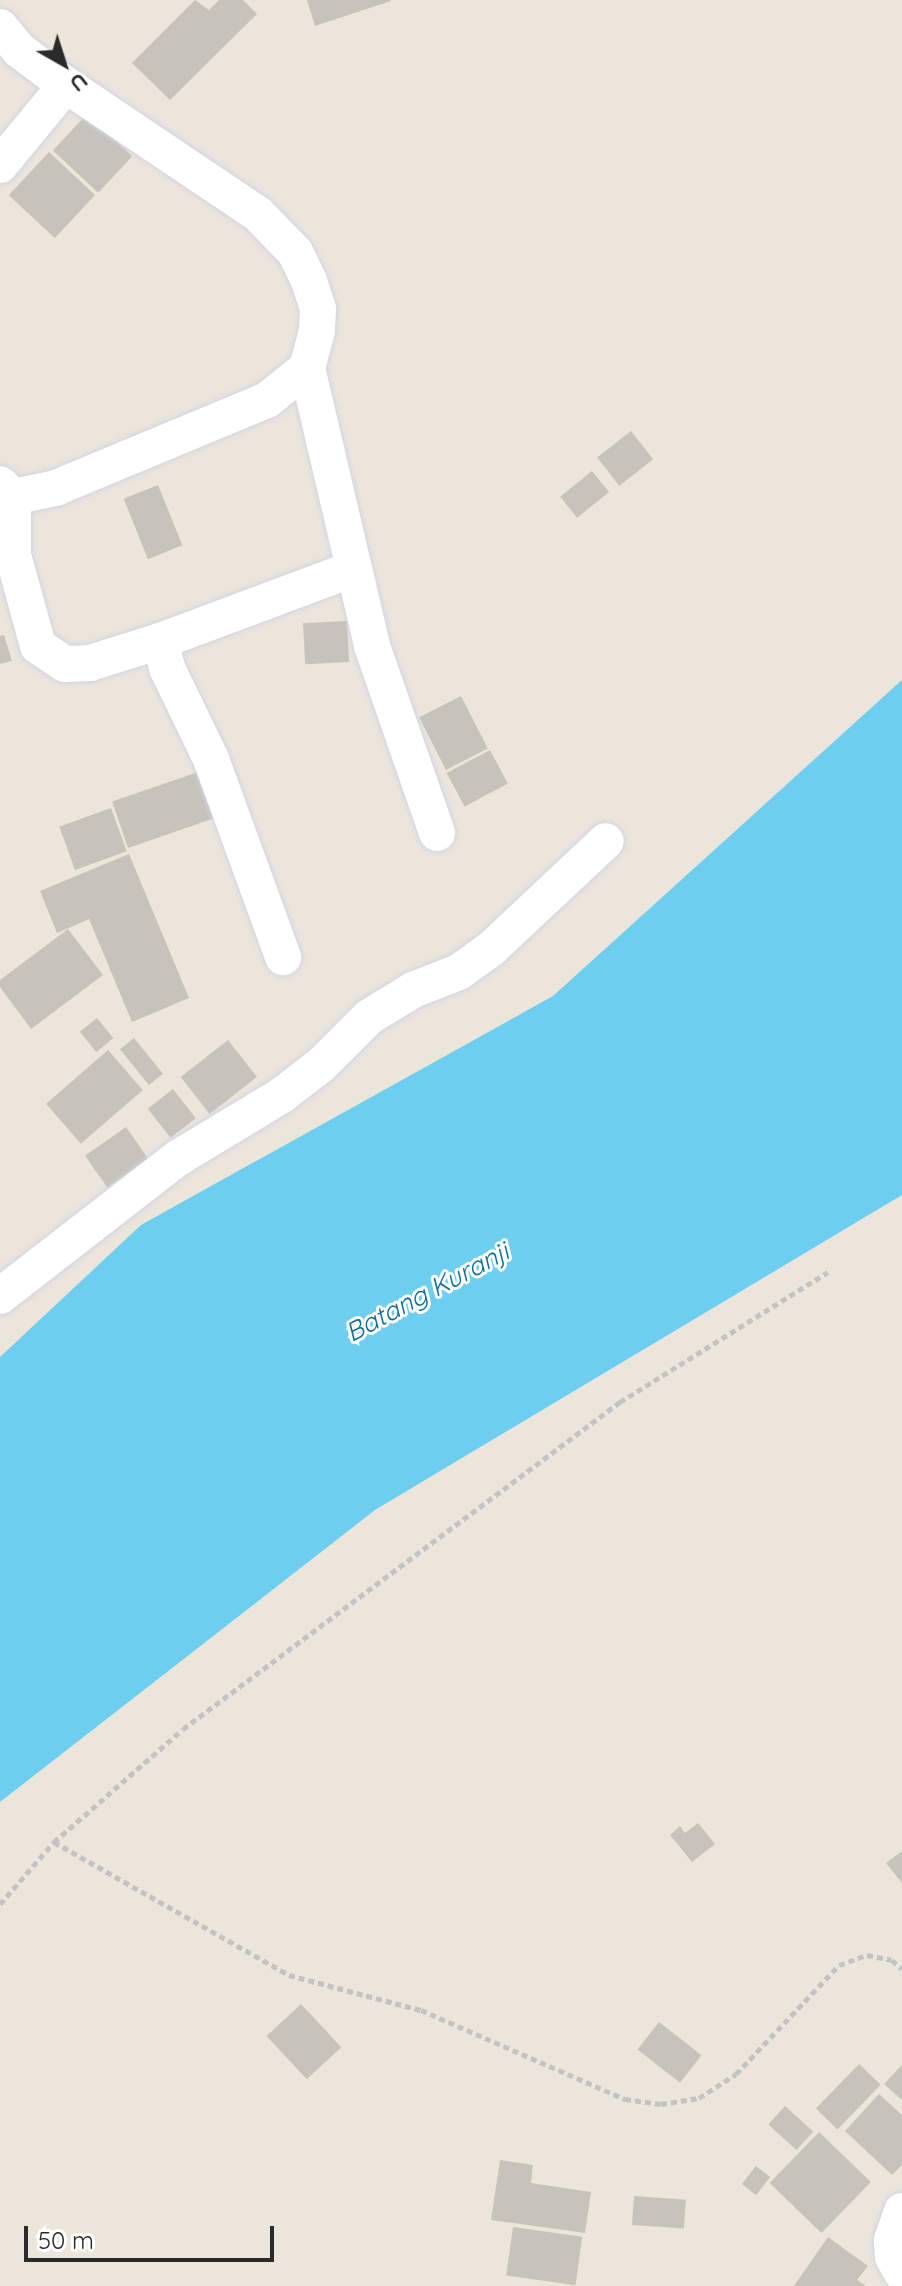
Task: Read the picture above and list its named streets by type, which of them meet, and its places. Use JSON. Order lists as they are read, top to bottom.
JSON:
{
  "water": ["Batang Kuranji"],
  "scale_bar": "50 m",
  "north": "bottom right"
}
